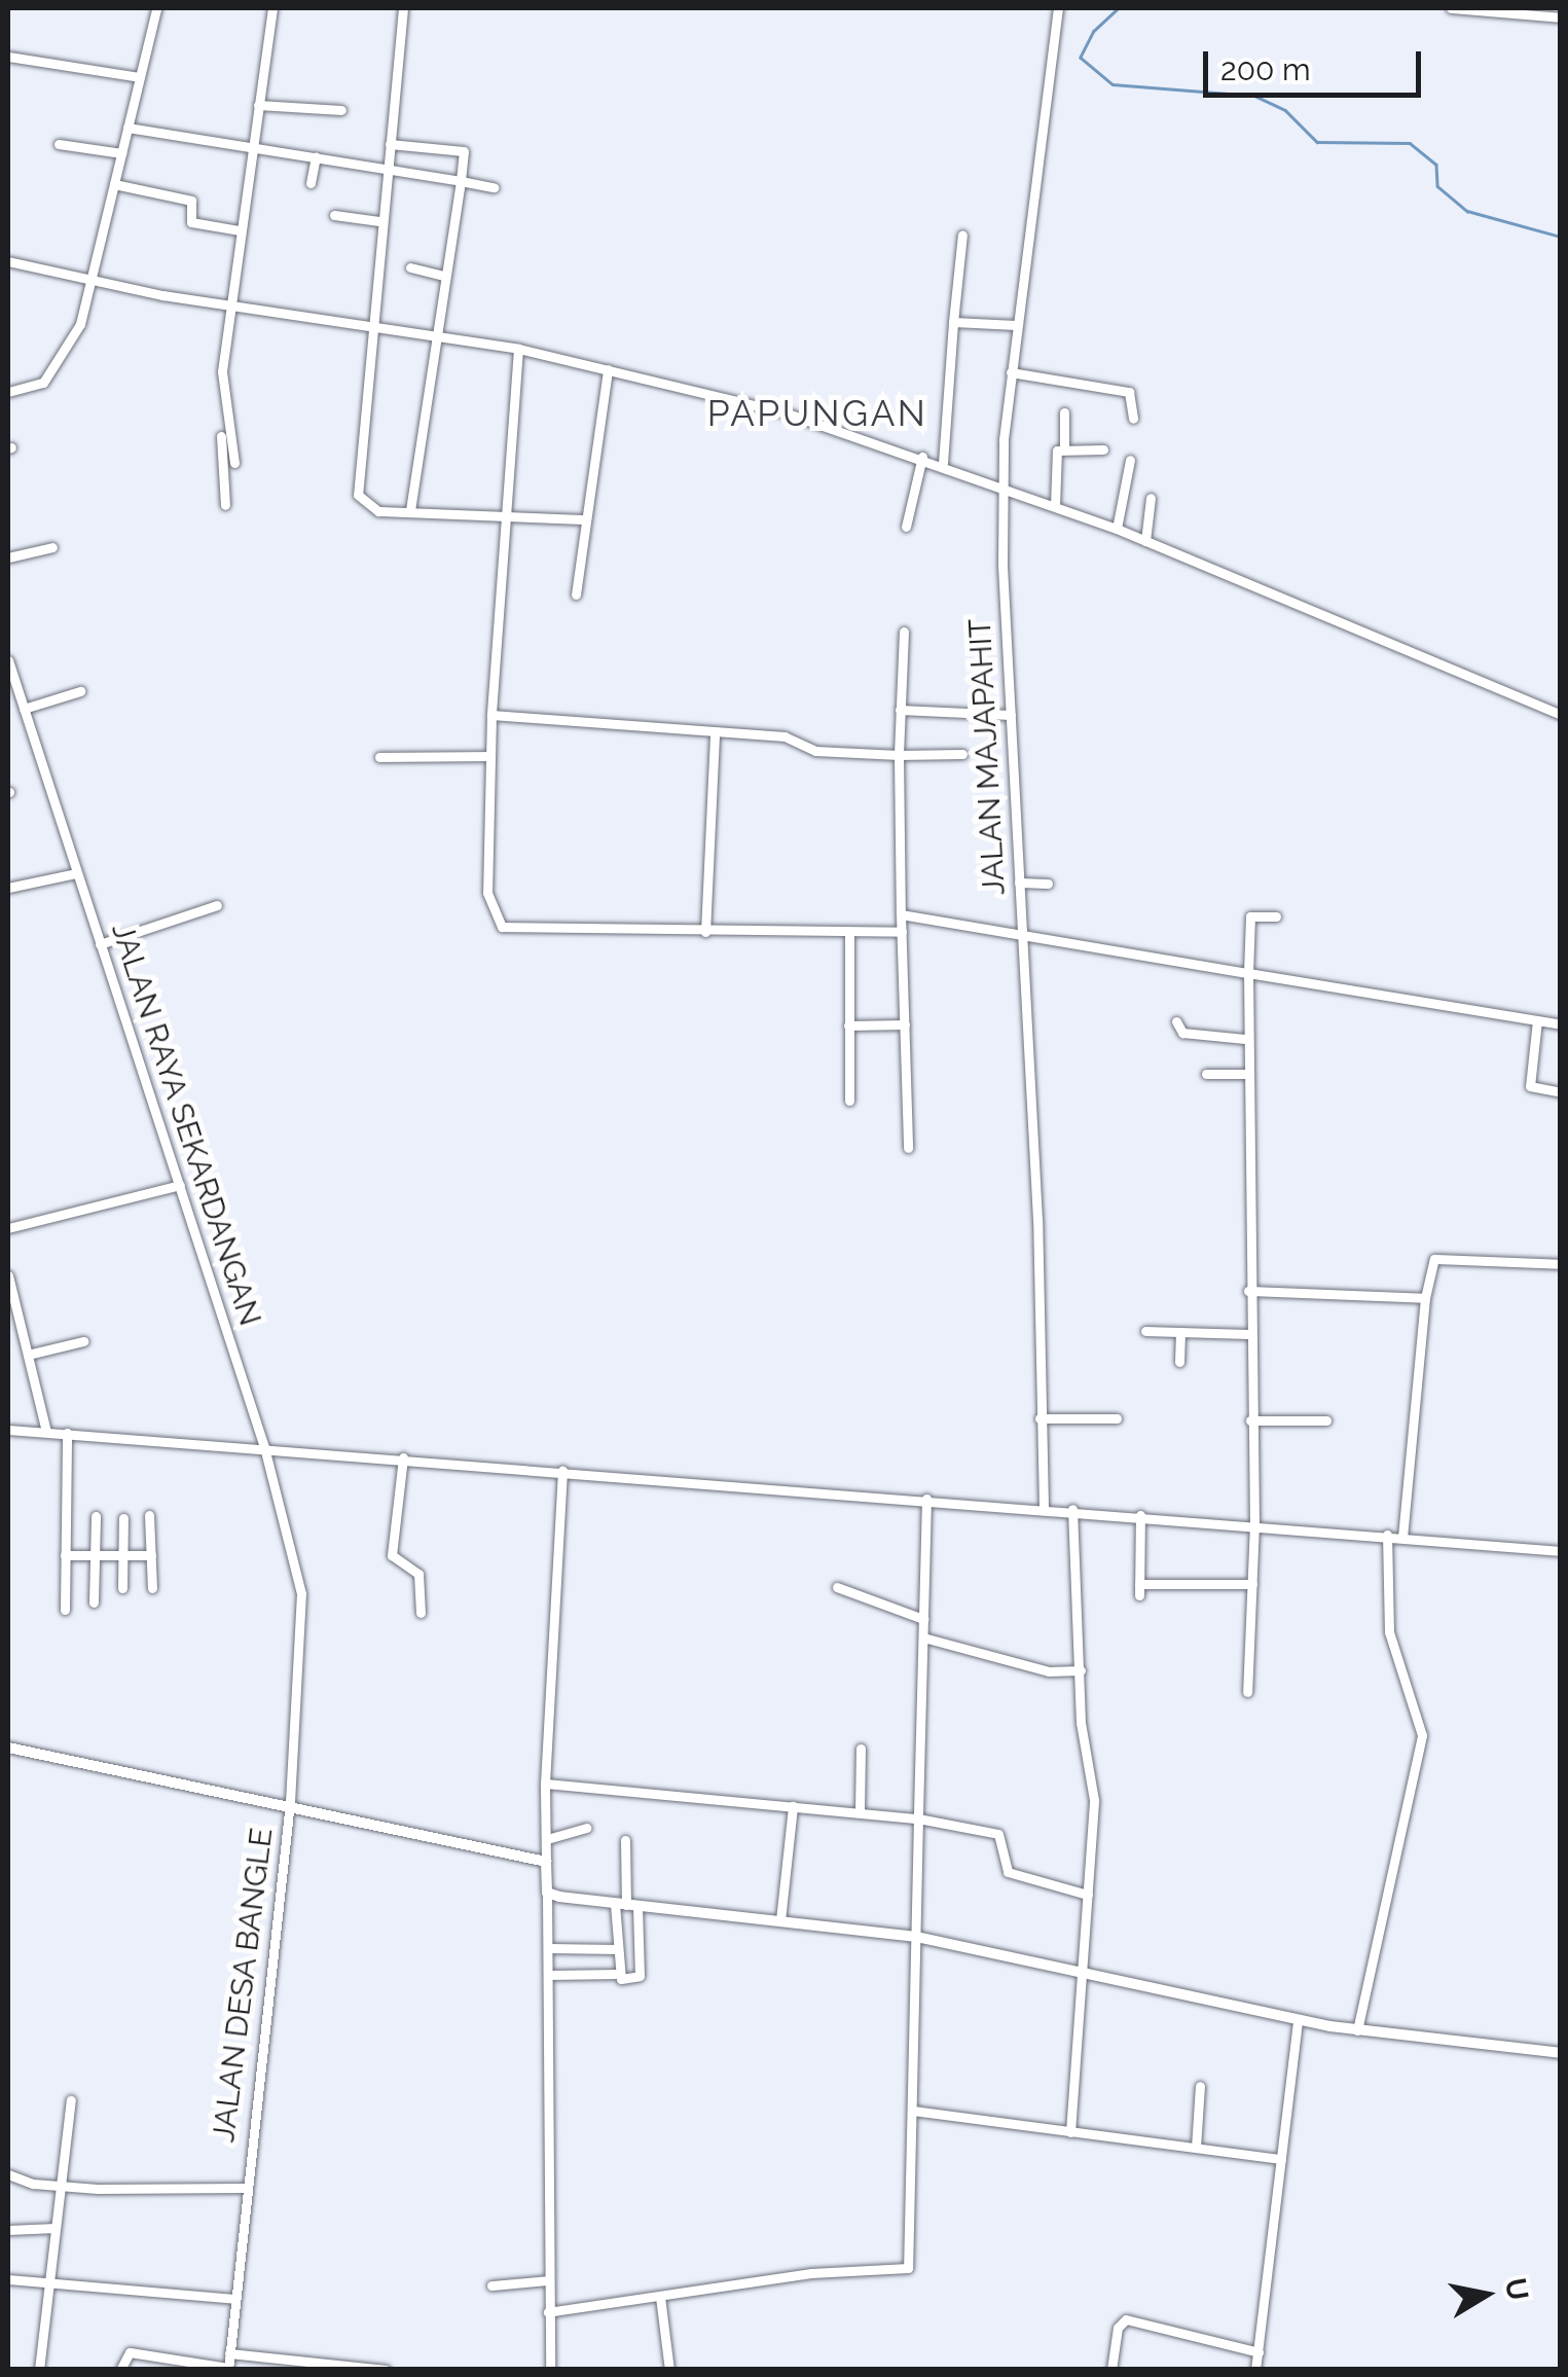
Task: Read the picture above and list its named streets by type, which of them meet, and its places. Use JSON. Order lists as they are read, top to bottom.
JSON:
{
  "streets": {
    "street": ["JALAN MAJAPAHIT", "JALAN RAYA SEKARDANGAN", "JALAN DESA BANGLE"]
  },
  "crossings": [
    ["JALAN RAYA SEKARDANGAN", "JALAN DESA BANGLE"]
  ],
  "districts": ["PAPUNGAN"],
  "scale_bar": "200 m",
  "north": "right"
}
